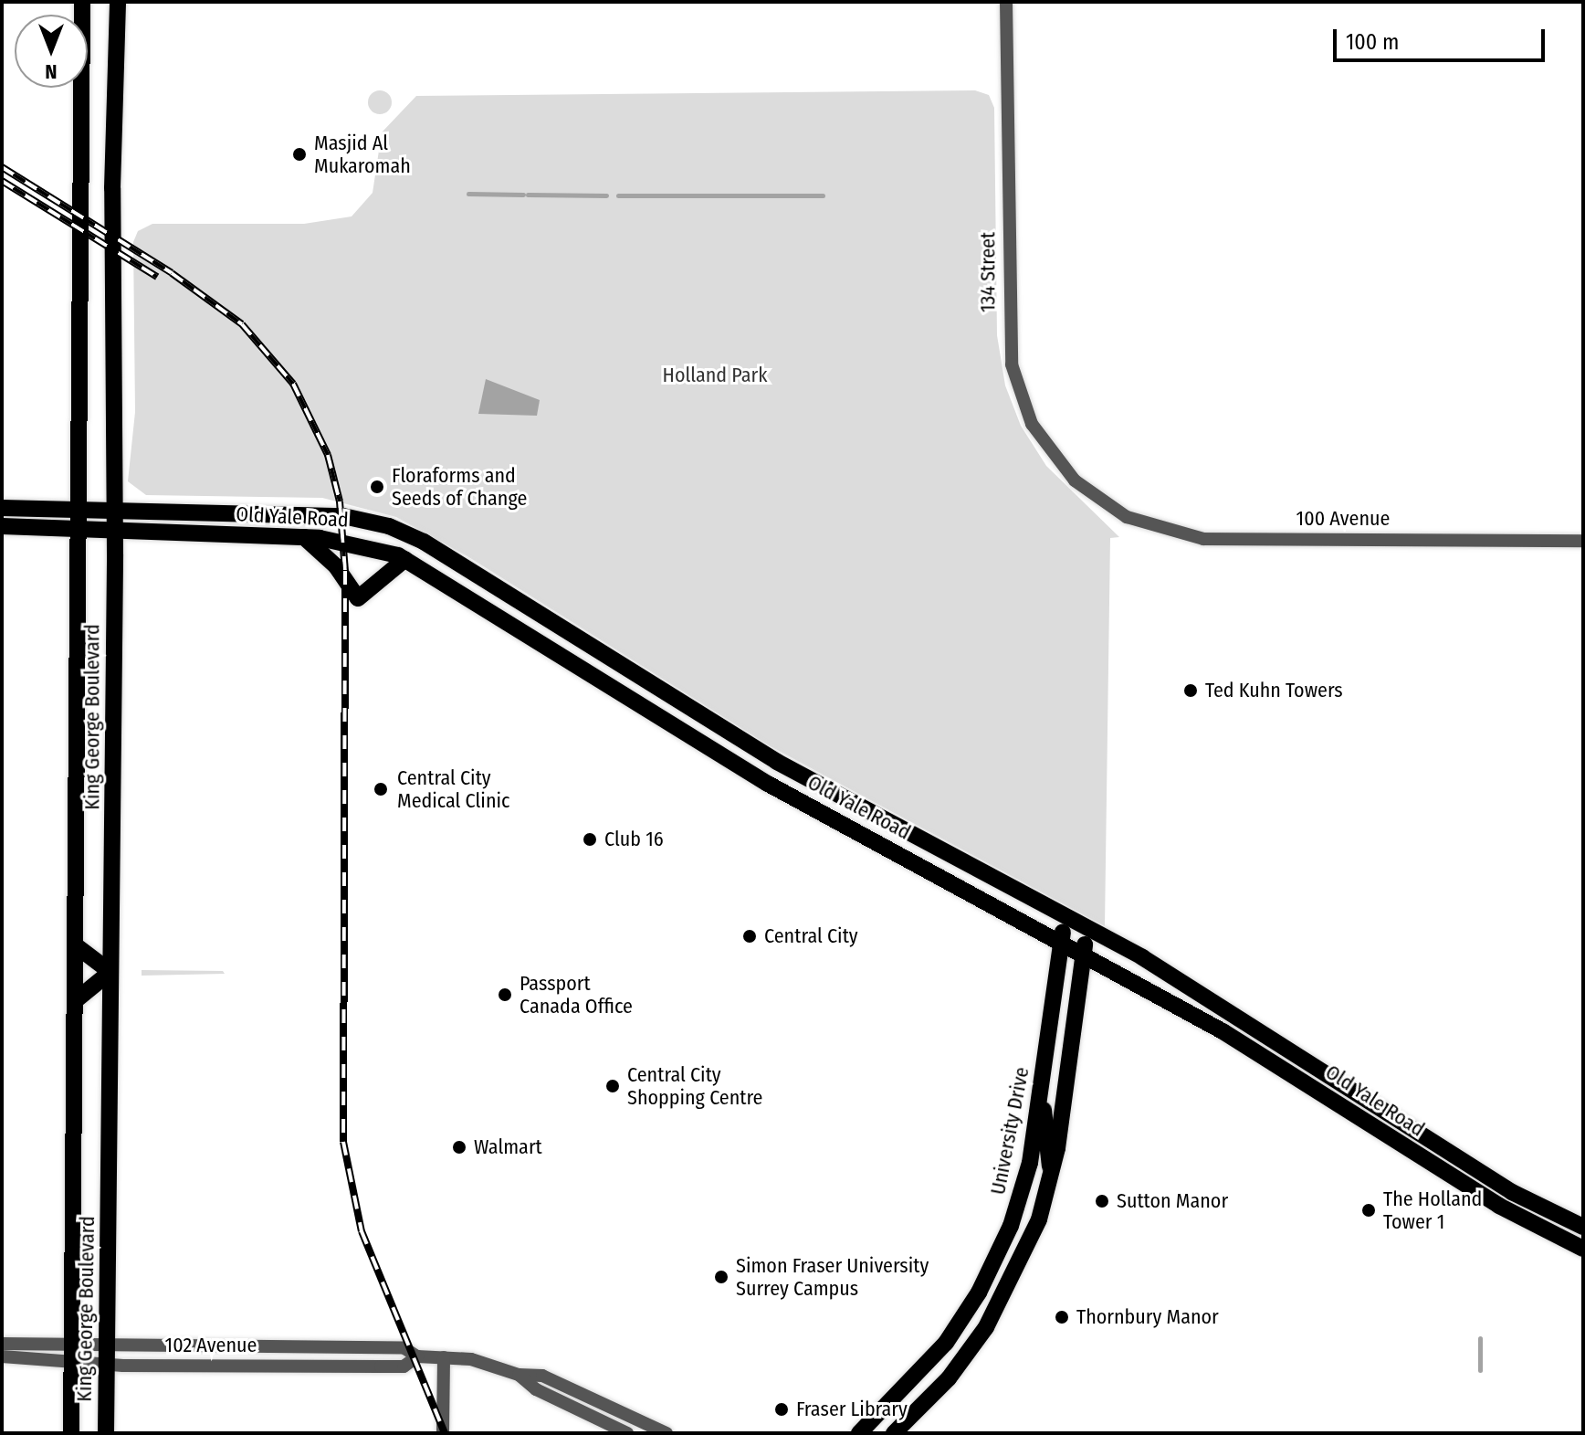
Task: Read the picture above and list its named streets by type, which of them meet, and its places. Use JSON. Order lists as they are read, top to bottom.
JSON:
{
  "streets": {
    "main road": ["Old Yale Road", "King George Boulevard", "University Drive"],
    "street": ["134 Street", "100 Avenue", "102 Avenue"]
  },
  "crossings": [
    ["134 Street", "100 Avenue"],
    ["Old Yale Road", "King George Boulevard"],
    ["Old Yale Road", "University Drive"],
    ["King George Boulevard", "102 Avenue"]
  ],
  "parks": ["Holland Park"],
  "places": [
    "Masjid Al Mukaromah",
    "Floraforms and Seeds of Change",
    "Ted Kuhn Towers",
    "Central City Medical Clinic",
    "Club 16",
    "Central City",
    "Passport Canada Office",
    "Central City Shopping Centre",
    "Walmart",
    "Sutton Manor",
    "The Holland Tower 1",
    "Simon Fraser University Surrey Campus",
    "Thornbury Manor",
    "Fraser Library"
  ],
  "scale_bar": "100 m",
  "north": "bottom"
}
